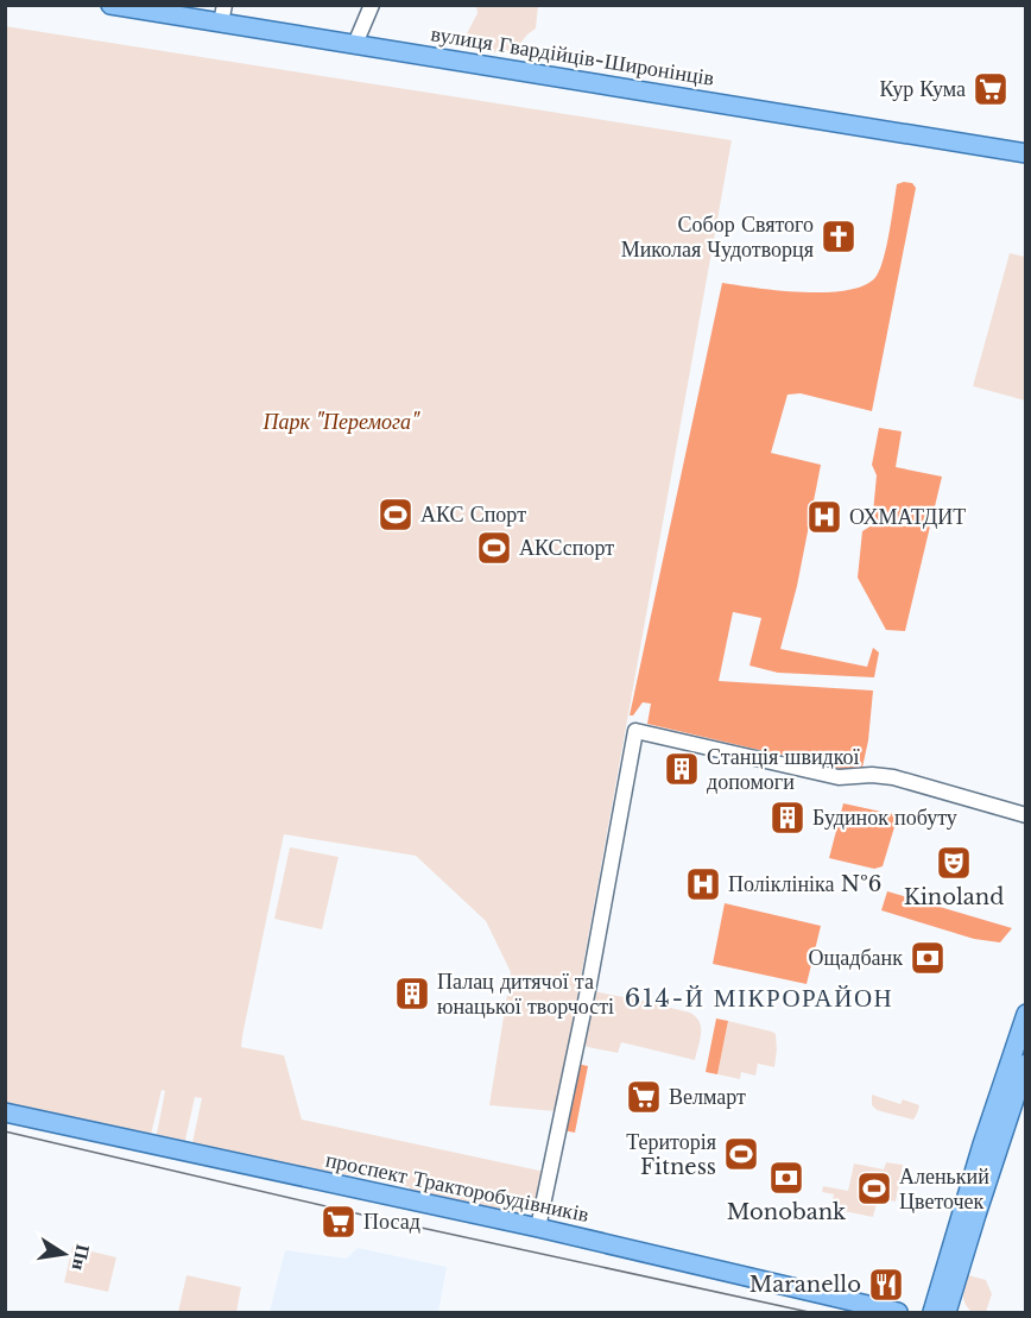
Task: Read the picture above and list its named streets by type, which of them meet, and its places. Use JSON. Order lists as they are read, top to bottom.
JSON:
{
  "streets": {
    "main road": ["вулиця Гвардійців-Широнінців", "проспект Тракторобудівників"]
  },
  "districts": ["614-Й МІКРОРАЙОН"],
  "parks": ["Парк \"Перемога\""],
  "places": {
    "supermarket": ["Кур Кума", "Велмарт", "Посад"],
    "church": ["Собор Святого Миколая Чудотворця"],
    "sports": [
      "АКС Спорт",
      "АКСспорт",
      "Територія Fitness",
      "Аленький Цветочек"
    ],
    "hospital": ["ОХМАТДИТ", "Поліклініка №6"],
    "building": ["Станція швидкої допомоги", "Будинок побуту", "Палац дитячої та юнацької творчості"],
    "theatre": ["Kinoland"],
    "bank": ["Ощадбанк", "Monobank"],
    "restaurant": ["Maranello"]
  },
  "north": "right"
}
